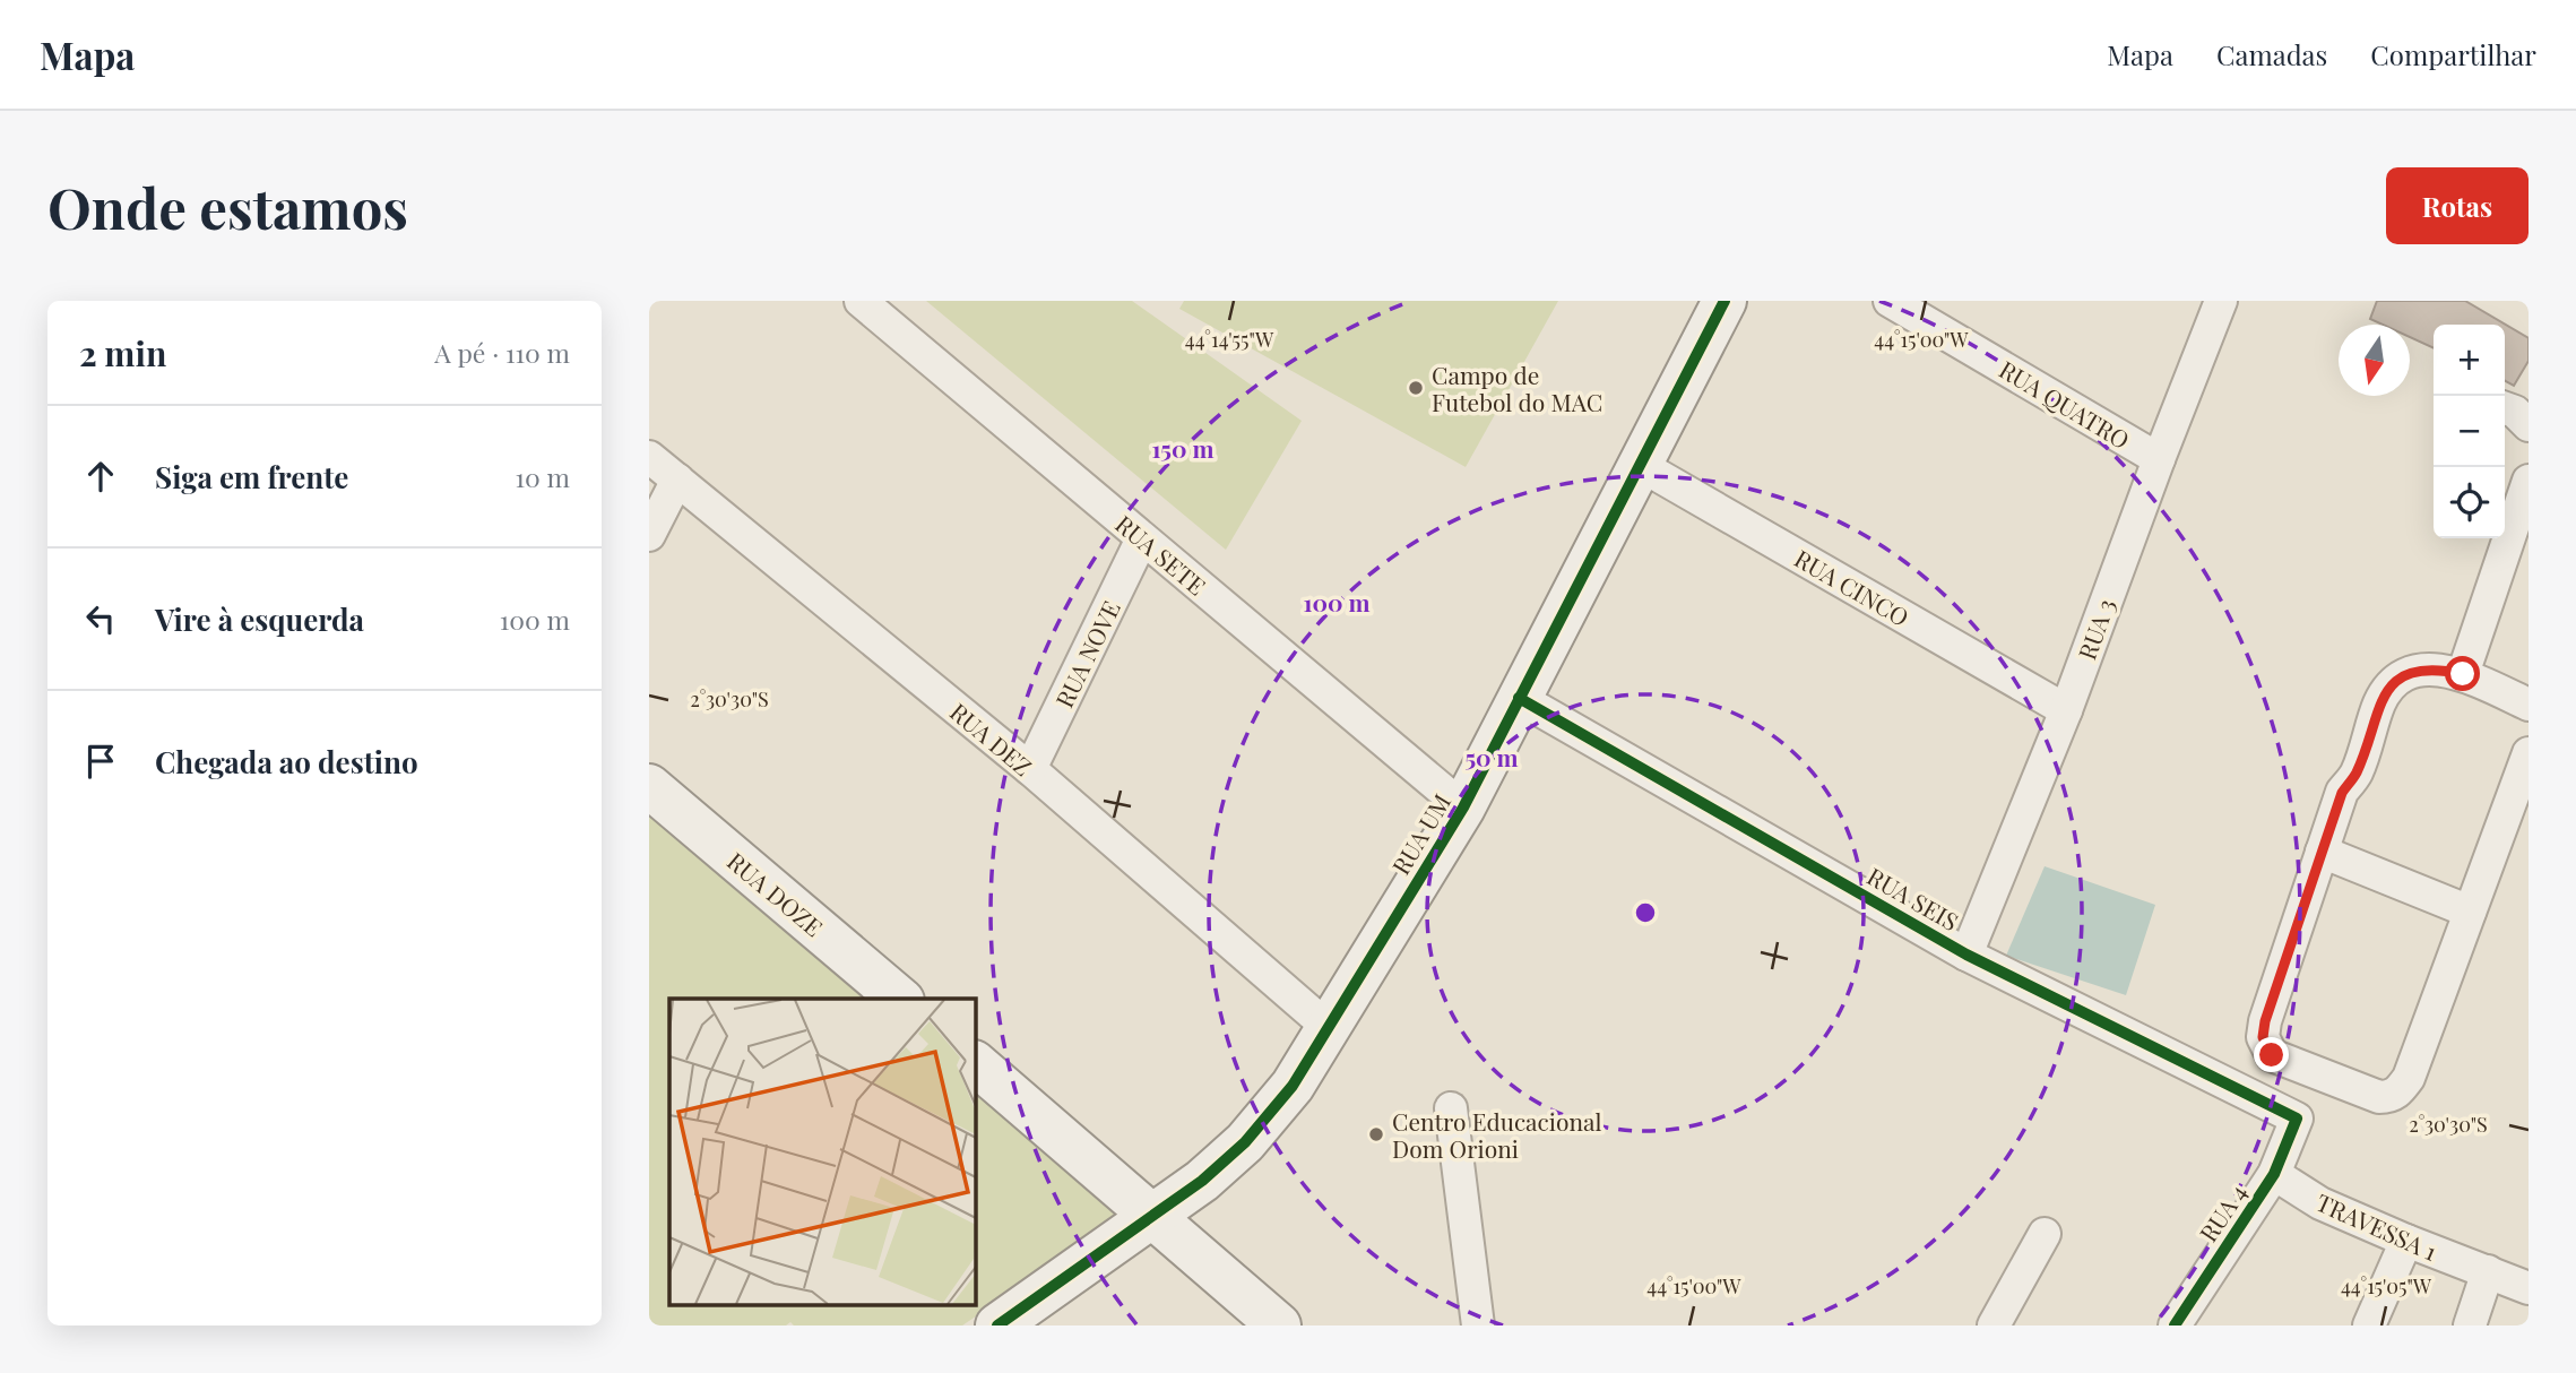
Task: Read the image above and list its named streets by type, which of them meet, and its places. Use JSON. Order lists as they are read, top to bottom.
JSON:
{
  "streets": {
    "street": [
      "RUA QUATRO",
      "RUA SETE",
      "RUA CINCO",
      "RUA 3",
      "RUA NOVE",
      "RUA DEZ",
      "RUA UM",
      "RUA DOZE",
      "RUA SEIS",
      "RUA 4",
      "TRAVESSA 1"
    ]
  },
  "crossings": [
    ["RUA QUATRO", "RUA 3"],
    ["RUA SETE", "RUA NOVE"],
    ["RUA SETE", "RUA UM"],
    ["RUA CINCO", "RUA 3"],
    ["RUA CINCO", "RUA UM"],
    ["RUA 3", "RUA SEIS"],
    ["RUA NOVE", "RUA DEZ"],
    ["RUA DEZ", "RUA UM"],
    ["RUA UM", "RUA SEIS"],
    ["RUA SEIS", "RUA 4"],
    ["RUA 4", "TRAVESSA 1"]
  ],
  "places": ["Campo de Futebol do MAC", "Centro Educacional Dom Orioni"],
  "north": "bottom",
  "page": {
    "header": "Mapa",
    "nav": ["Mapa", "Camadas", "Compartilhar"],
    "buttons": "Rotas",
    "title": "Onde estamos",
    "heading": ["2 min", "A pé · 110 m"],
    "map_buttons": ["+", "−"],
    "list": [
      ["Siga em frente", "10 m"],
      ["Vire à esquerda", "100 m"],
      "Chegada ao destino"
    ]
  },
  "coordinates": [
    "44°14'55\"W",
    "44°15'00\"W",
    "2°30'30\"S",
    "44°15'05\"W"
  ],
  "rings": ["150 m", "100 m", "50 m"]
}
